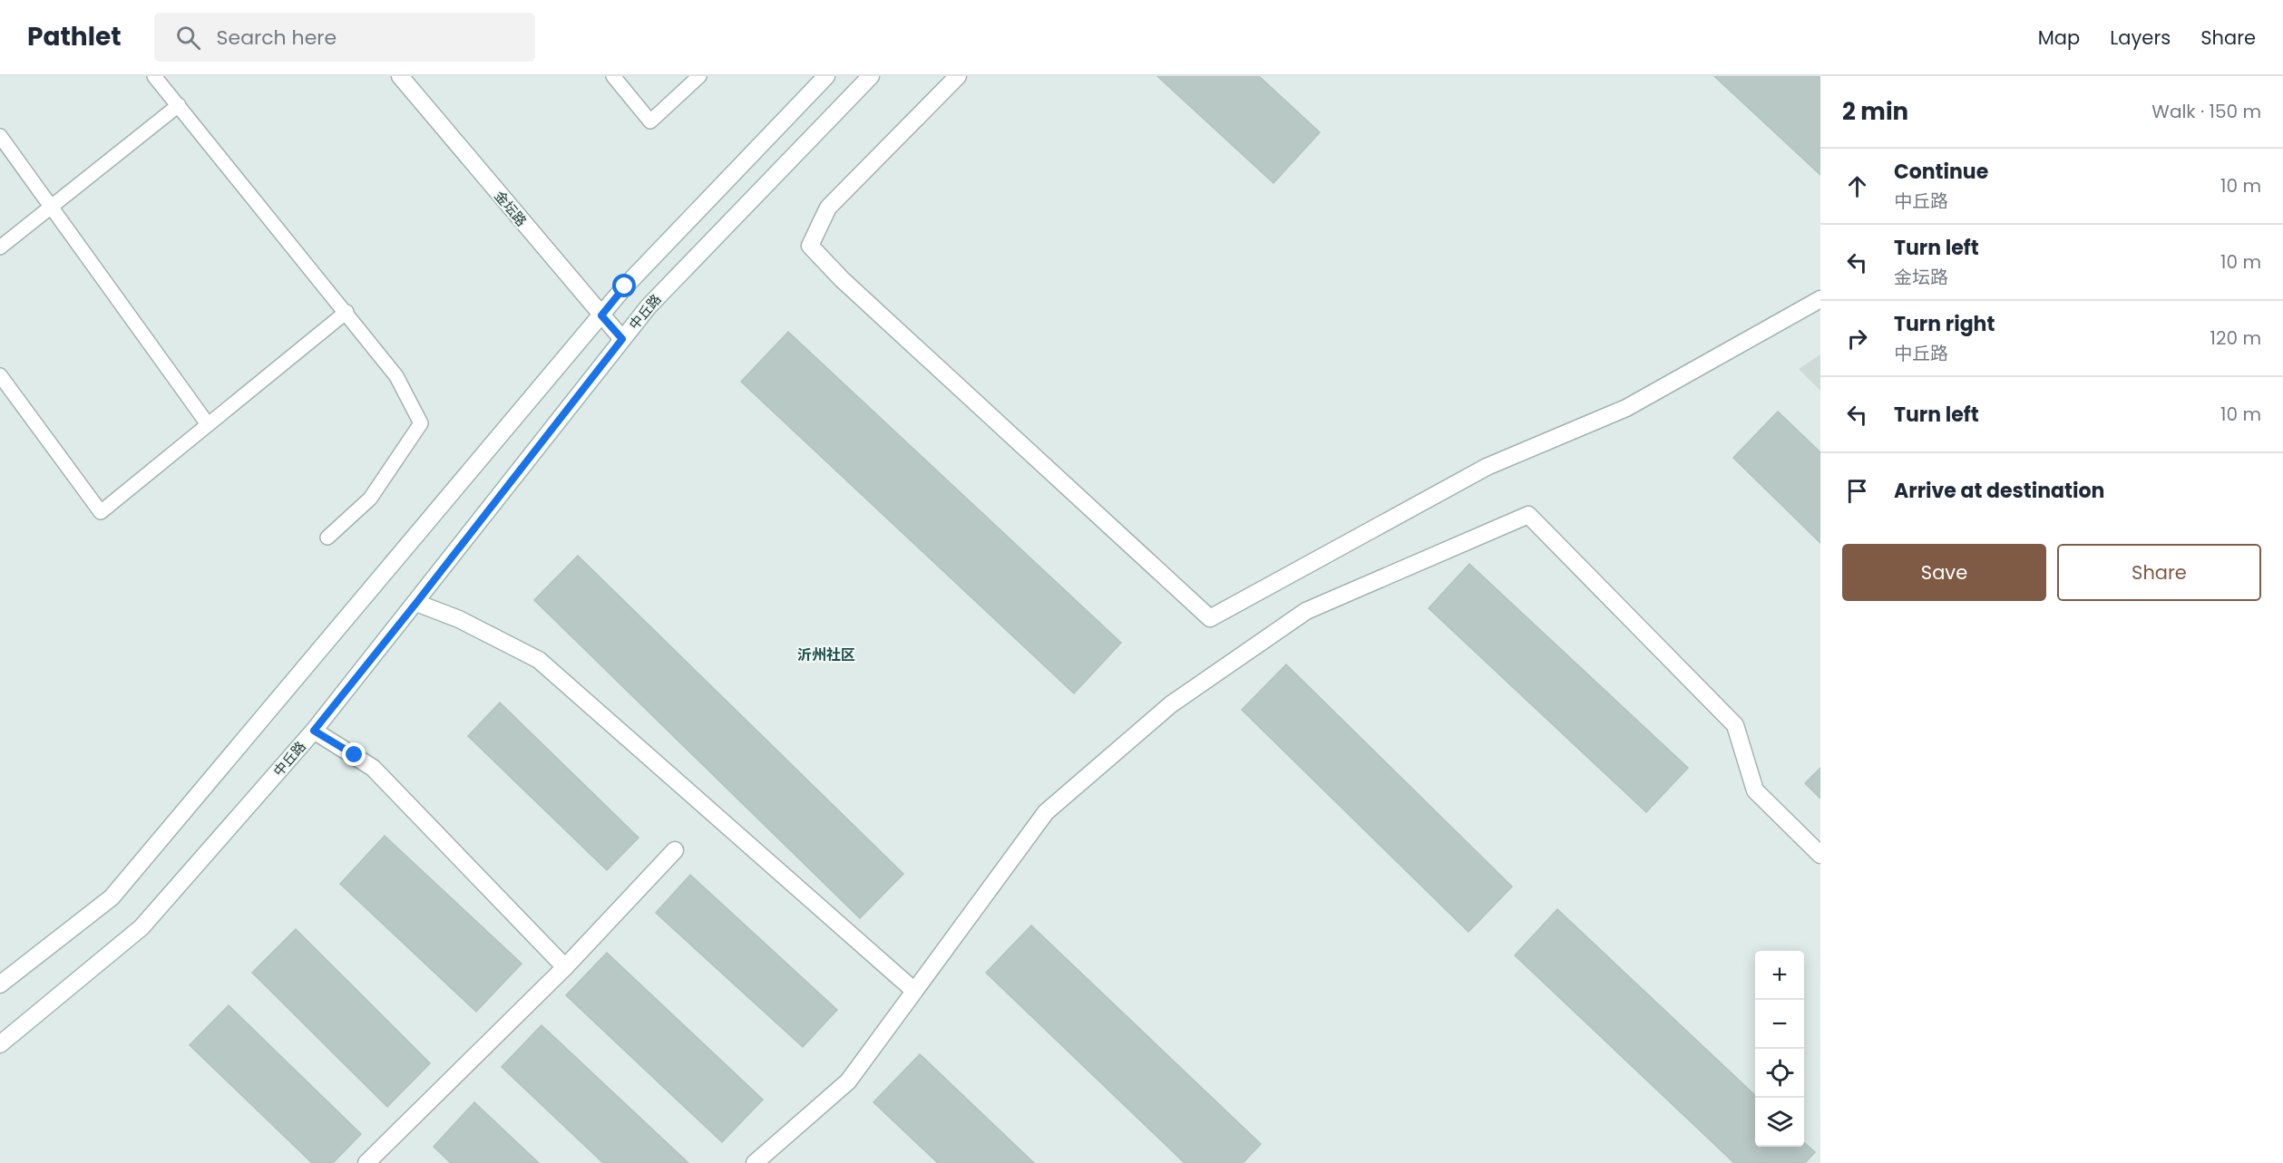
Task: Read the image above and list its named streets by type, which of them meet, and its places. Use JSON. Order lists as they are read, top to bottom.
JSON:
{
  "streets": {
    "street": ["金坛路", "中丘路"]
  },
  "crossings": [
    ["金坛路", "中丘路"]
  ],
  "districts": ["沂州社区"],
  "page": {
    "header": "Pathlet",
    "search": "Search here",
    "nav": ["Map", "Layers", "Share"],
    "heading": ["2 min", "Walk · 150 m"],
    "list": [
      ["Continue", "中丘路", "10 m"],
      ["Turn left", "金坛路", "10 m"],
      ["Turn right", "中丘路", "120 m"],
      ["Turn left", "10 m"],
      "Arrive at destination"
    ],
    "buttons": ["Save", "Share"],
    "map_buttons": ["+", "−"]
  }
}
